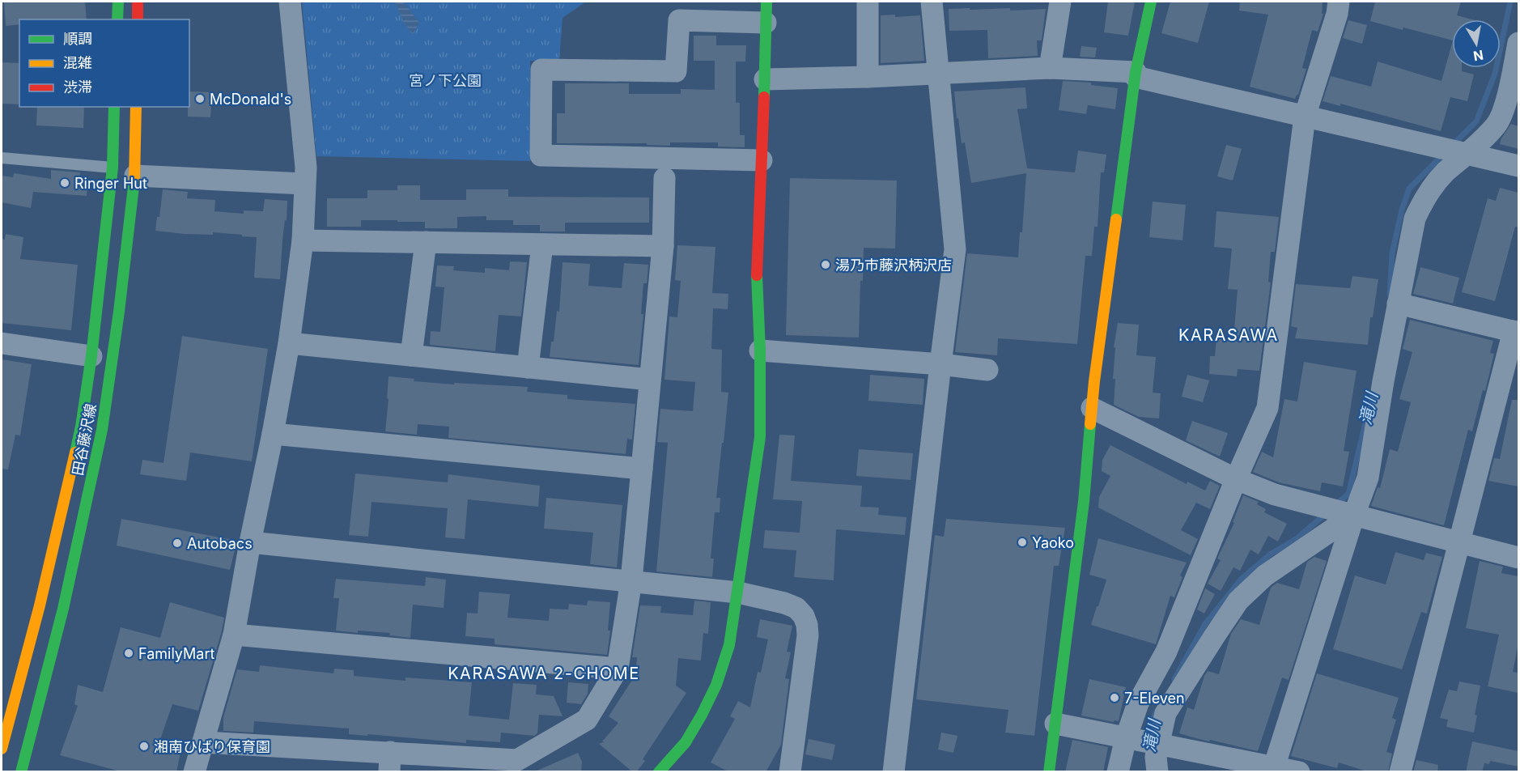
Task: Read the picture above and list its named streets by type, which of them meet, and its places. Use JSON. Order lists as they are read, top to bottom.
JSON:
{
  "streets": {
    "street": ["田谷藤沢線"]
  },
  "districts": ["KARASAWA", "KARASAWA 2-CHOME"],
  "water": ["滝川"],
  "parks": ["宮ノ下公園"],
  "places": [
    "McDonald's",
    "Ringer Hut",
    "湯乃市藤沢柄沢店",
    "Yaoko",
    "Autobacs",
    "FamilyMart",
    "7-Eleven",
    "湘南ひばり保育園"
  ],
  "legend": ["順調", "混雑", "渋滞"],
  "north": "bottom"
}
